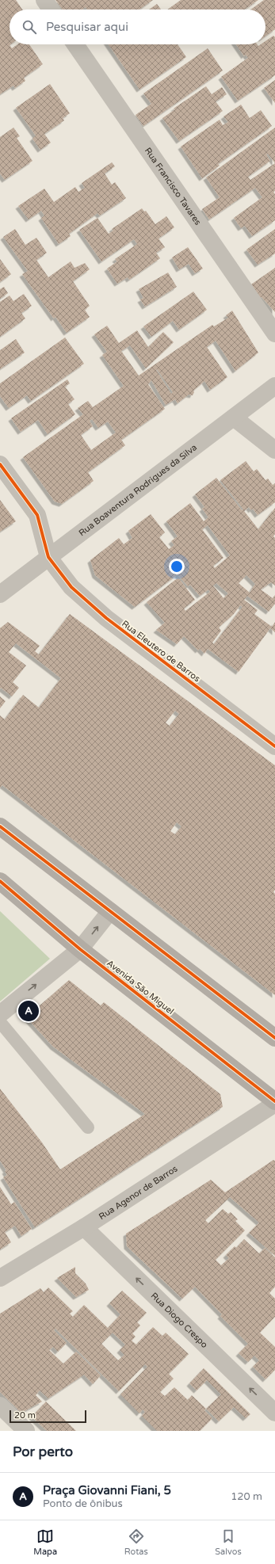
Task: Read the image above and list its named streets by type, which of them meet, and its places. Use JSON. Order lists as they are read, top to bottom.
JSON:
{
  "streets": {
    "main road": ["Avenida São Miguel"],
    "street": [
      "Rua Francisco Tavares",
      "Rua Boaventura Rodrigues da Silva",
      "Rua Eleutero de Barros",
      "Rua Agenor de Barros",
      "Rua Diogo Crespo"
    ]
  },
  "crossings": [
    ["Rua Boaventura Rodrigues da Silva", "Rua Eleutero de Barros"],
    ["Rua Agenor de Barros", "Rua Diogo Crespo"]
  ],
  "one_way": ["Rua Diogo Crespo"],
  "scale_bar": "20 m",
  "page": {
    "search": "Pesquisar aqui",
    "pins": "A",
    "scale": "20 m",
    "heading": "Por perto",
    "list": [
      {
        "mark": "A",
        "name": "Praça Giovanni Fiani, 5",
        "note": "Ponto de ônibus",
        "value": "120 m"
      }
    ],
    "nav": ["Mapa", "Rotas", "Salvos"]
  }
}
